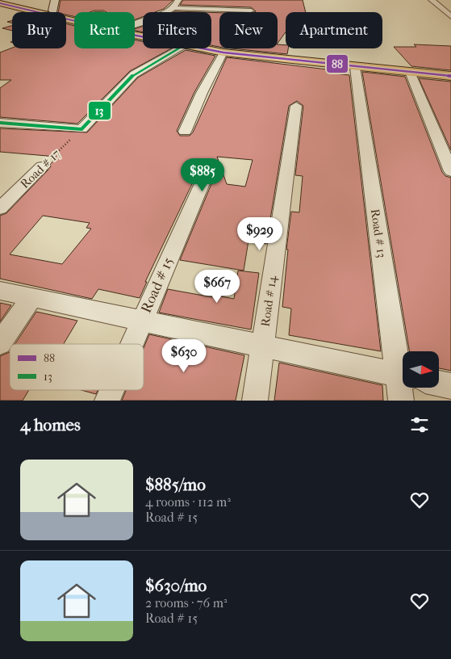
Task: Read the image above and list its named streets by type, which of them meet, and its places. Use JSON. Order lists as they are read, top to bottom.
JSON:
{
  "streets": {
    "street": [
      "Road # 17",
      "Road # 13",
      "Road # 15",
      "Road # 14"
    ]
  },
  "lines": ["transit line 88", "transit line 13"],
  "legend": ["88", "13"],
  "north": "right",
  "page": {
    "chip": [
      "Buy",
      "Rent",
      "Filters",
      "New",
      "Apartment"
    ],
    "price": [
      "$885",
      "$929",
      "$667",
      "$630"
    ],
    "heading": "4 homes",
    "list": [
      {
        "name": "$885/mo",
        "note": "4 rooms · 112 m² · Road # 15"
      },
      {
        "name": "$630/mo",
        "note": "2 rooms · 76 m² · Road # 15"
      }
    ]
  }
}
